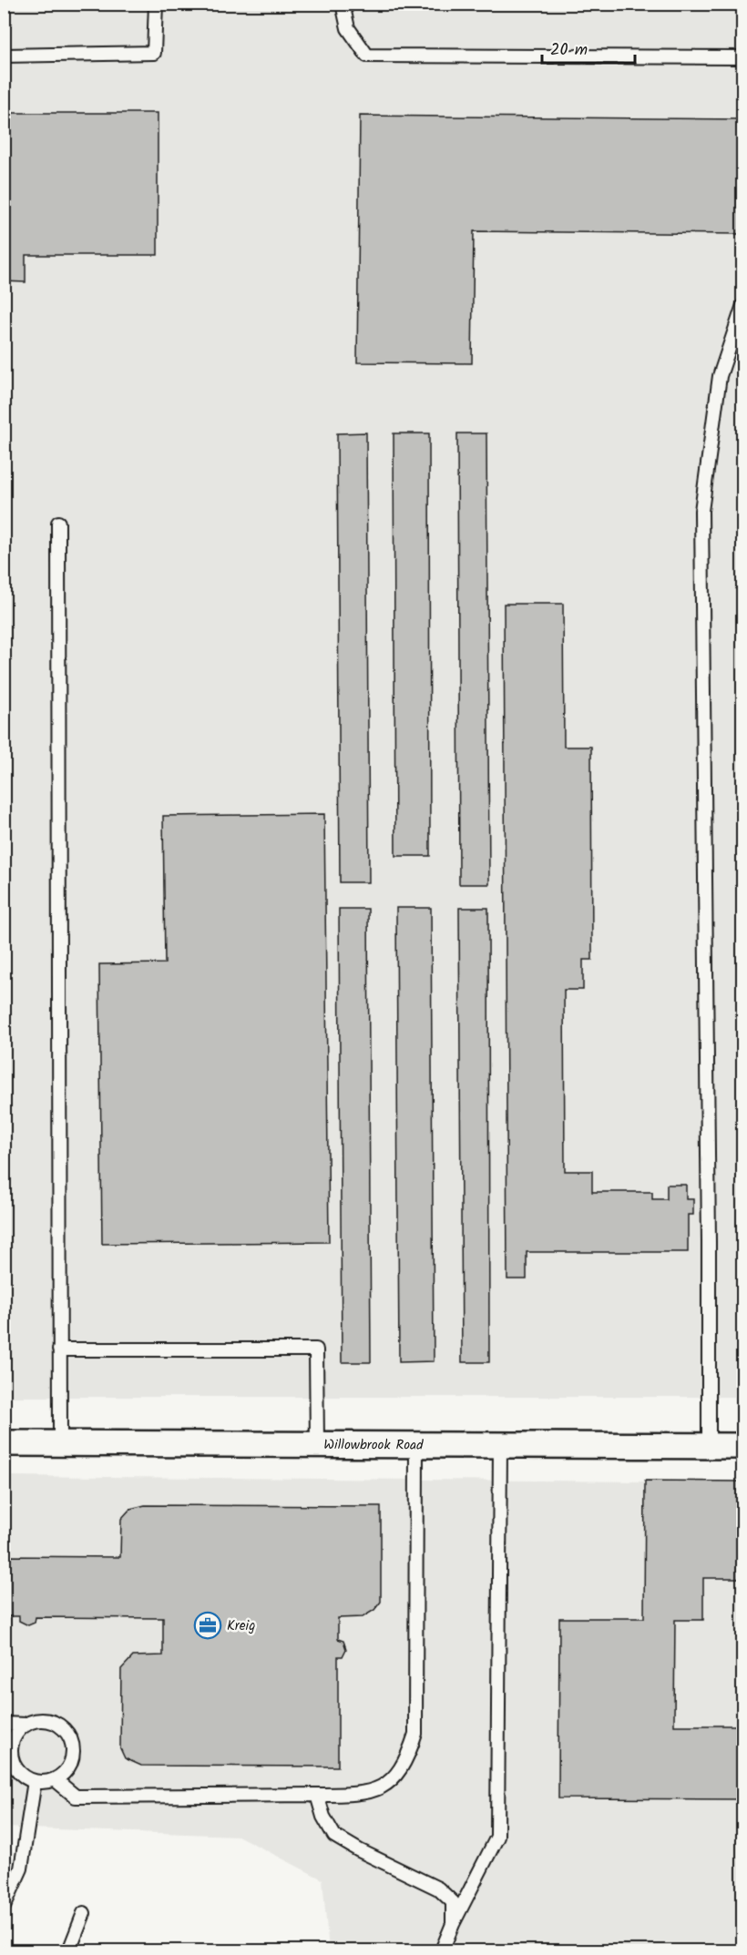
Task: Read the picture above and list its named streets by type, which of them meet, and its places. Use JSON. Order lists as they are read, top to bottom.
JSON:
{
  "streets": {
    "street": ["Willowbrook Road"]
  },
  "places": {
    "office": ["Kreig"]
  },
  "scale_bar": "20 m"
}
